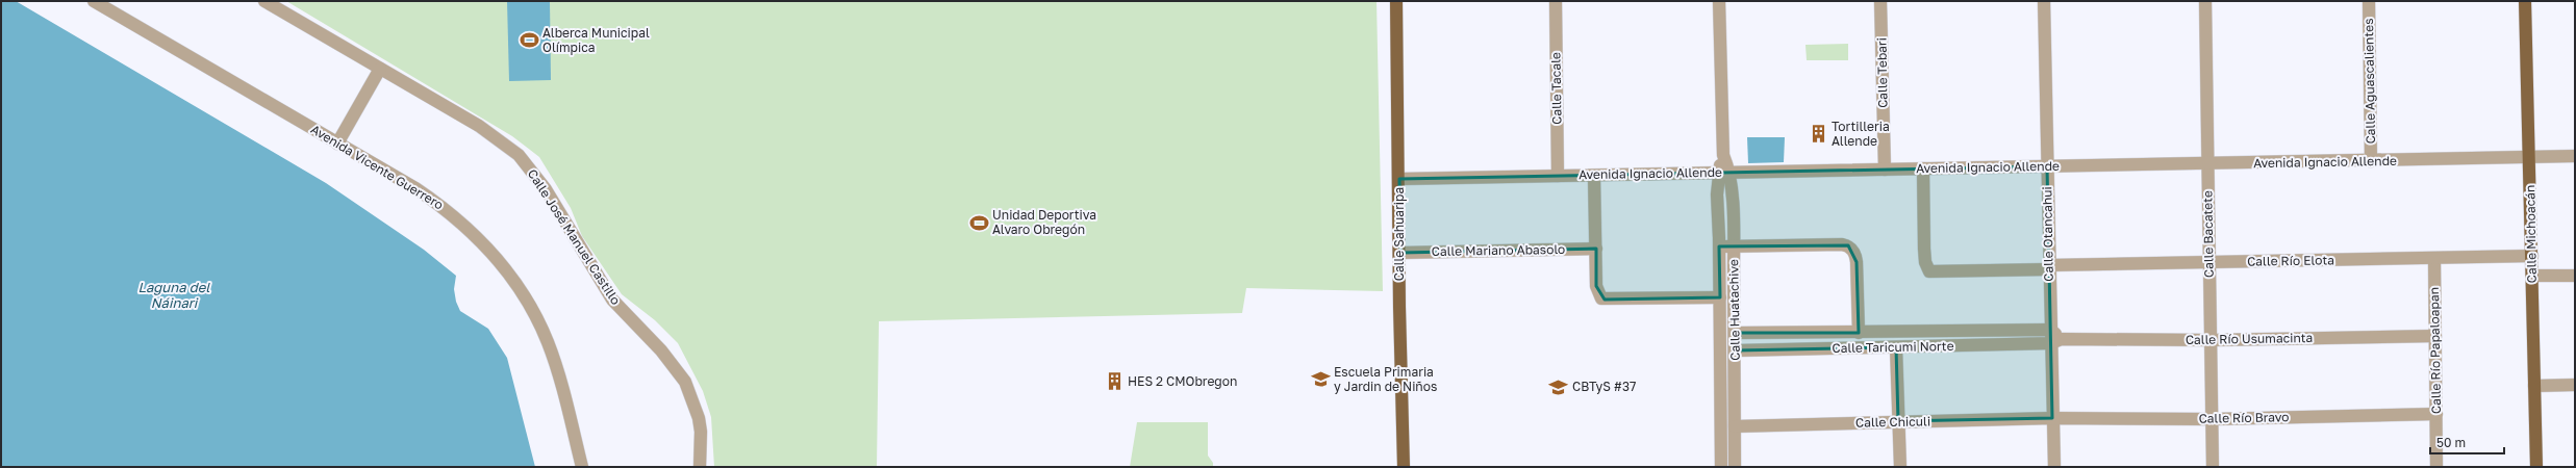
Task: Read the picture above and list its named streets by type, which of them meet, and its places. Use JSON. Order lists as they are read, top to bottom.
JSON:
{
  "streets": {
    "main road": ["Calle Sahuaripa", "Calle Michoacán"],
    "street": [
      "Calle Tebari",
      "Calle Aguascalientes",
      "Calle Tacale",
      "Avenida Ignacio Allende",
      "Avenida Vicente Guerrero",
      "Calle Otancahui",
      "Calle Bacatete",
      "Calle José Manuel Castillo",
      "Calle Mariano Abasolo",
      "Calle Río Elota",
      "Calle Huatachive",
      "Calle Río Usumacinta",
      "Calle Taricumi Norte",
      "Calle Río Papaloapan",
      "Calle Río Bravo",
      "Calle Chiculi"
    ]
  },
  "crossings": [
    ["Calle Tebari", "Avenida Ignacio Allende"],
    ["Calle Aguascalientes", "Avenida Ignacio Allende"],
    ["Calle Tacale", "Avenida Ignacio Allende"],
    ["Avenida Ignacio Allende", "Calle Sahuaripa"],
    ["Avenida Ignacio Allende", "Calle Otancahui"],
    ["Avenida Ignacio Allende", "Calle Bacatete"],
    ["Avenida Ignacio Allende", "Calle Michoacán"],
    ["Avenida Ignacio Allende", "Calle Río Elota"],
    ["Avenida Ignacio Allende", "Calle Huatachive"],
    ["Calle Sahuaripa", "Calle Mariano Abasolo"],
    ["Calle Otancahui", "Calle Río Elota"],
    ["Calle Otancahui", "Calle Río Usumacinta"],
    ["Calle Otancahui", "Calle Taricumi Norte"],
    ["Calle Otancahui", "Calle Río Bravo"],
    ["Calle Otancahui", "Calle Chiculi"],
    ["Calle Bacatete", "Calle Río Elota"],
    ["Calle Bacatete", "Calle Río Usumacinta"],
    ["Calle Bacatete", "Calle Río Bravo"],
    ["Calle Michoacán", "Calle Río Elota"],
    ["Calle Río Elota", "Calle Río Papaloapan"],
    ["Calle Huatachive", "Calle Taricumi Norte"],
    ["Calle Huatachive", "Calle Chiculi"],
    ["Calle Río Usumacinta", "Calle Taricumi Norte"],
    ["Calle Río Usumacinta", "Calle Río Papaloapan"],
    ["Calle Río Papaloapan", "Calle Río Bravo"],
    ["Calle Río Bravo", "Calle Chiculi"]
  ],
  "water": ["Laguna del Náinari"],
  "places": {
    "sports": ["Alberca Municipal Olímpica", "Unidad Deportiva Alvaro Obregón"],
    "building": ["Tortilleria Allende", "HES 2 CMObregon"],
    "school or university": ["Escuela Primaria y Jardin de Niños", "CBTyS #37"]
  },
  "scale_bar": "50 m"
}
